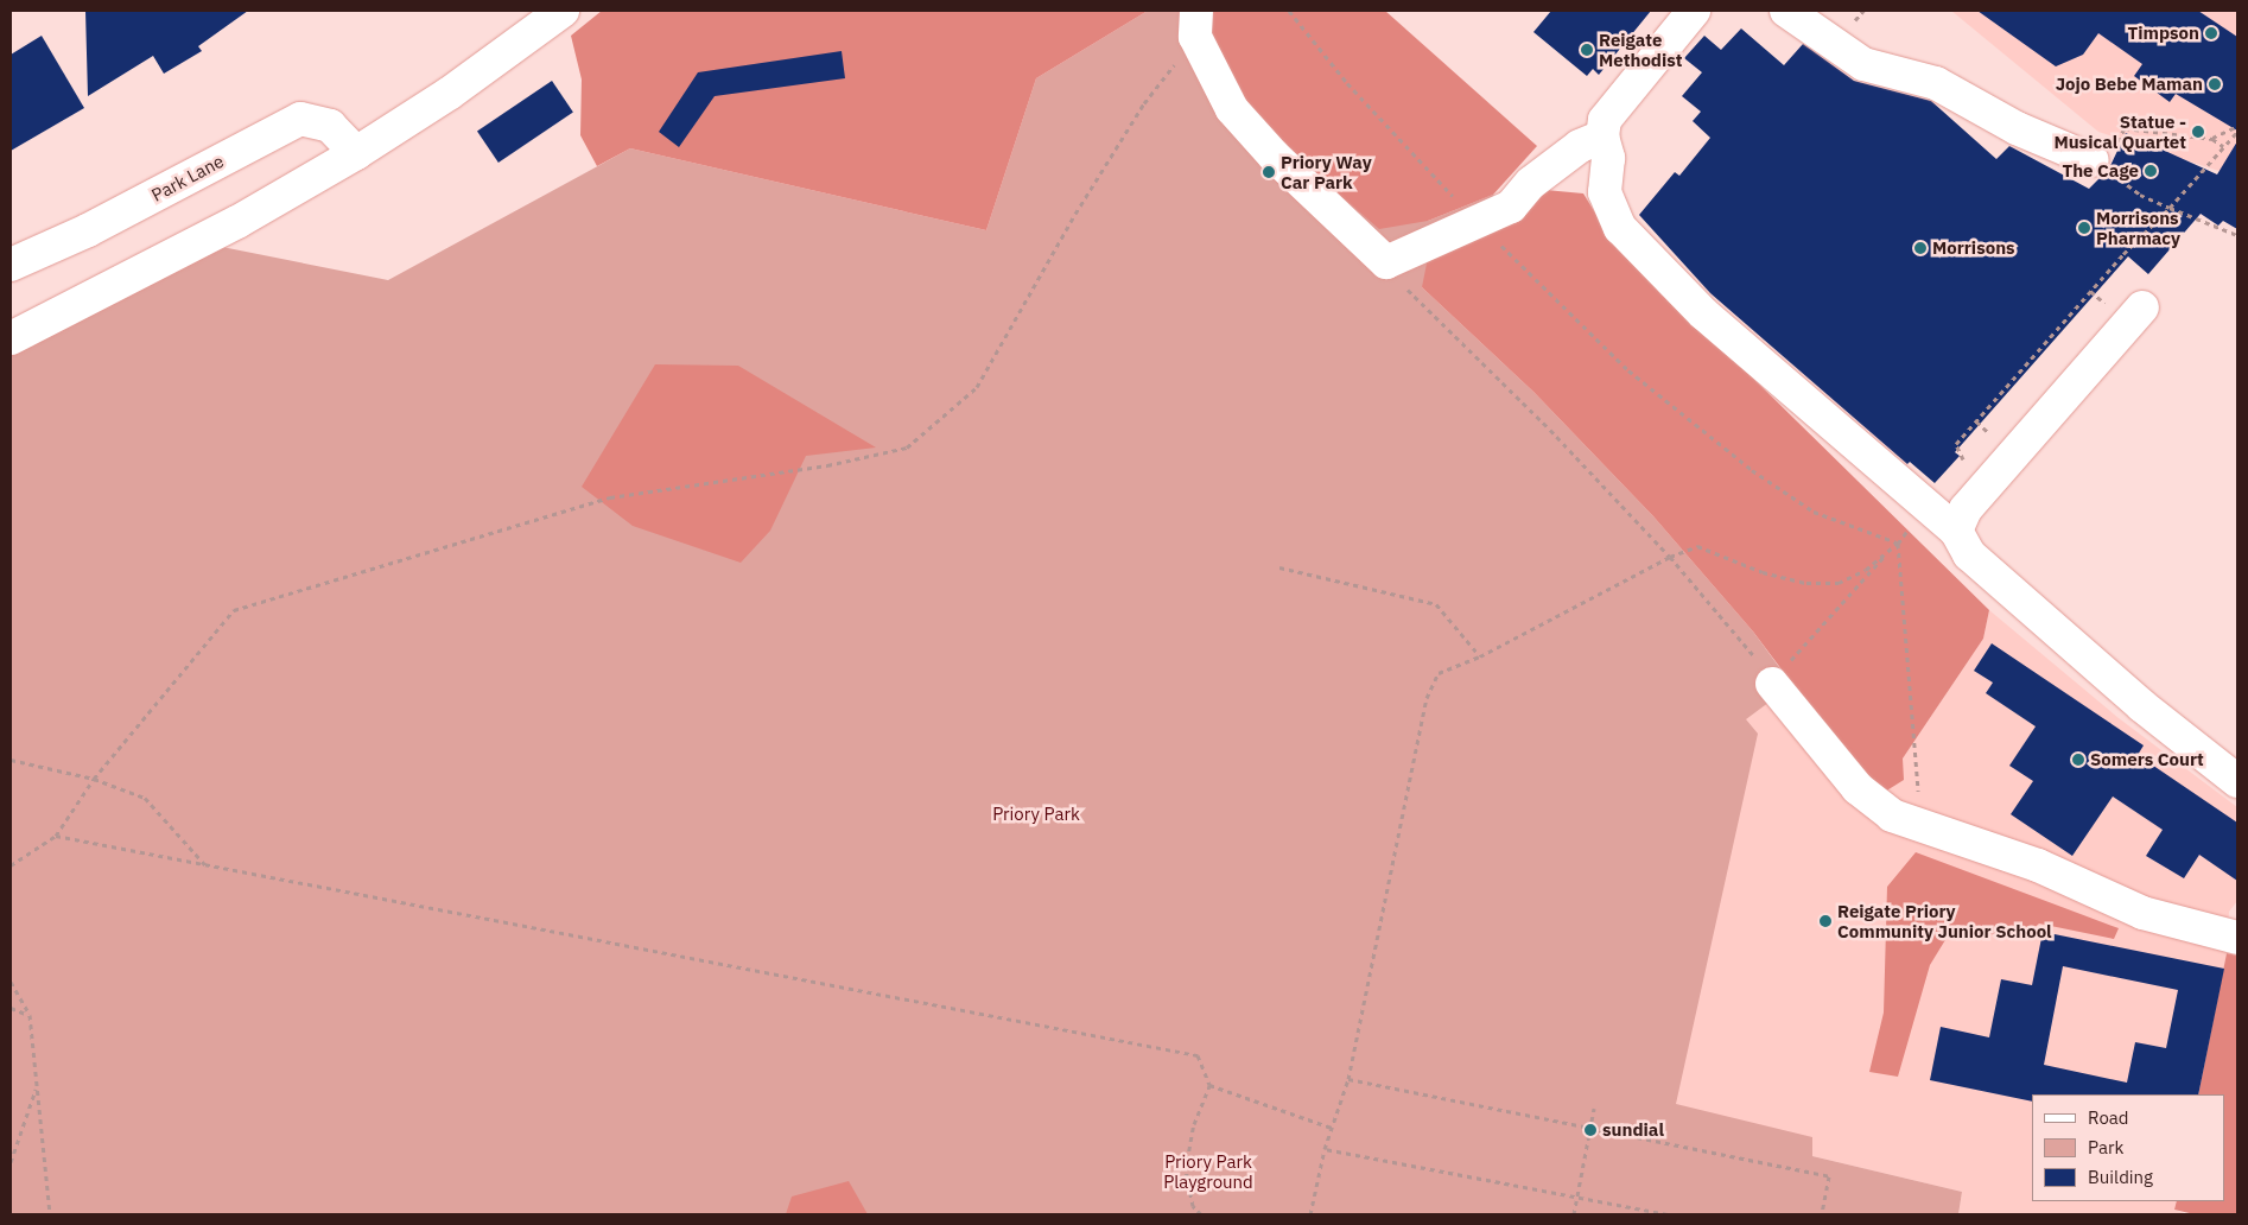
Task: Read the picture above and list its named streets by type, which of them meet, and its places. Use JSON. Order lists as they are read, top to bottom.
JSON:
{
  "streets": {
    "street": ["Park Lane"]
  },
  "parks": ["Priory Park", "Priory Park Playground"],
  "places": [
    "Timpson",
    "Reigate Methodist",
    "Jojo Bebe Maman",
    "Statue - Musical Quartet",
    "The Cage",
    "Priory Way Car Park",
    "Morrisons Pharmacy",
    "Morrisons",
    "Somers Court",
    "Reigate Priory Community Junior School",
    "sundial"
  ],
  "legend": ["Road", "Park", "Building"]
}
